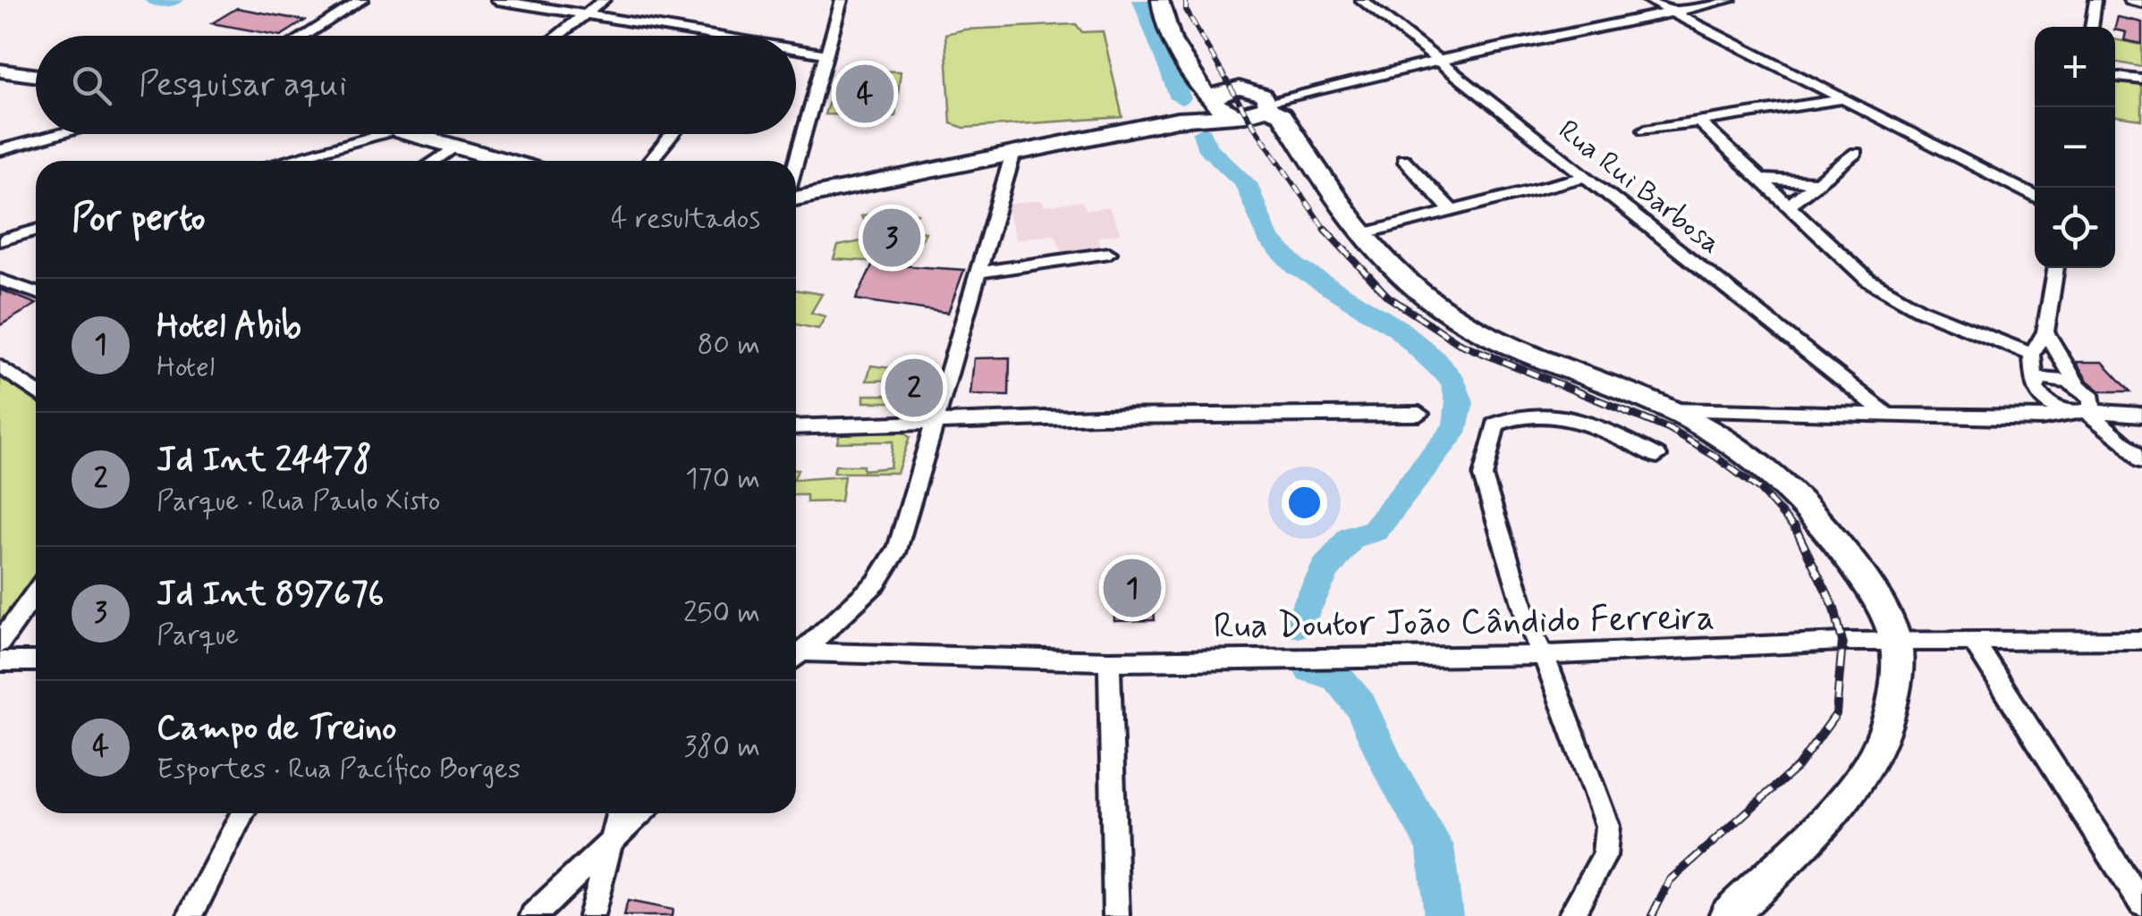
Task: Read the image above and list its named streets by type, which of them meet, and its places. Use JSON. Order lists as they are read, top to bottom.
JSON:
{
  "streets": {
    "street": ["Rua Rui Barbosa", "Rua Doutor João Cândido Ferreira"]
  },
  "page": {
    "map_buttons": ["+", "−"],
    "search": "Pesquisar aqui",
    "pins": [
      "4",
      "3",
      "2",
      "1"
    ],
    "heading": ["Por perto", "4 resultados"],
    "list": [
      {
        "mark": "1",
        "name": "Hotel Abib",
        "note": "Hotel",
        "value": "80 m"
      },
      {
        "mark": "2",
        "name": "Jd Int 24478",
        "note": "Parque · Rua Paulo Xisto",
        "value": "170 m"
      },
      {
        "mark": "3",
        "name": "Jd Int 897676",
        "note": "Parque",
        "value": "250 m"
      },
      {
        "mark": "4",
        "name": "Campo de Treino",
        "note": "Esportes · Rua Pacífico Borges",
        "value": "380 m"
      }
    ]
  }
}
